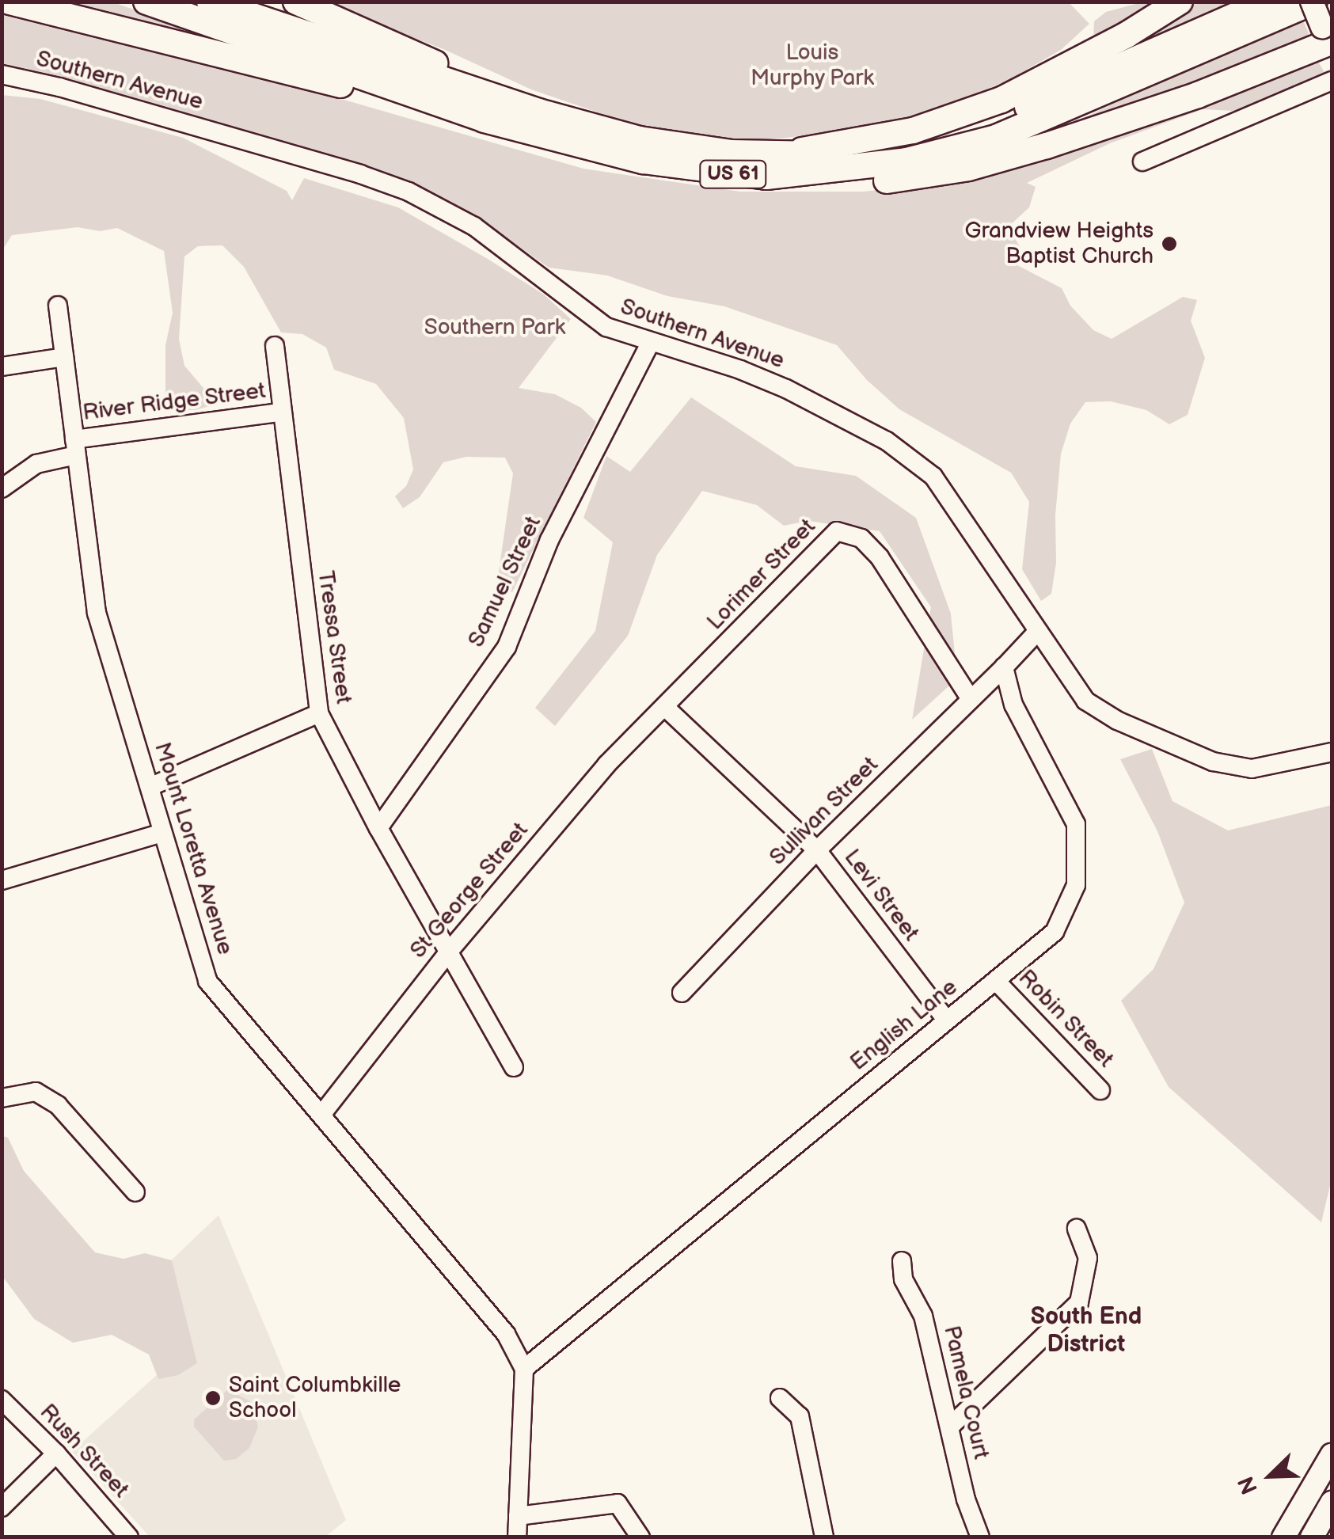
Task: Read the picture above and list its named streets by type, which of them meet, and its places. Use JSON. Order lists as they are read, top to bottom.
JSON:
{
  "streets": {
    "highway": ["US 61"],
    "street": [
      "Southern Avenue",
      "River Ridge Street",
      "Lorimer Street",
      "Samuel Street",
      "Tressa Street",
      "Sullivan Street",
      "Mount Loretta Avenue",
      "St George Street",
      "Levi Street",
      "Robin Street",
      "English Lane",
      "Pamela Court",
      "Rush Street"
    ]
  },
  "crossings": [
    ["Southern Avenue", "Samuel Street"],
    ["River Ridge Street", "Tressa Street"],
    ["River Ridge Street", "Mount Loretta Avenue"],
    ["Lorimer Street", "Sullivan Street"],
    ["Lorimer Street", "St George Street"],
    ["Lorimer Street", "Levi Street"],
    ["Samuel Street", "Tressa Street"],
    ["Tressa Street", "St George Street"],
    ["Sullivan Street", "Levi Street"],
    ["Sullivan Street", "English Lane"],
    ["Mount Loretta Avenue", "St George Street"],
    ["Mount Loretta Avenue", "English Lane"],
    ["St George Street", "Levi Street"],
    ["Levi Street", "English Lane"],
    ["Robin Street", "English Lane"]
  ],
  "districts": ["South End District"],
  "parks": ["Louis Murphy Park", "Southern Park"],
  "places": ["Grandview Heights Baptist Church", "Saint Columbkille School"],
  "north": "bottom left"
}
